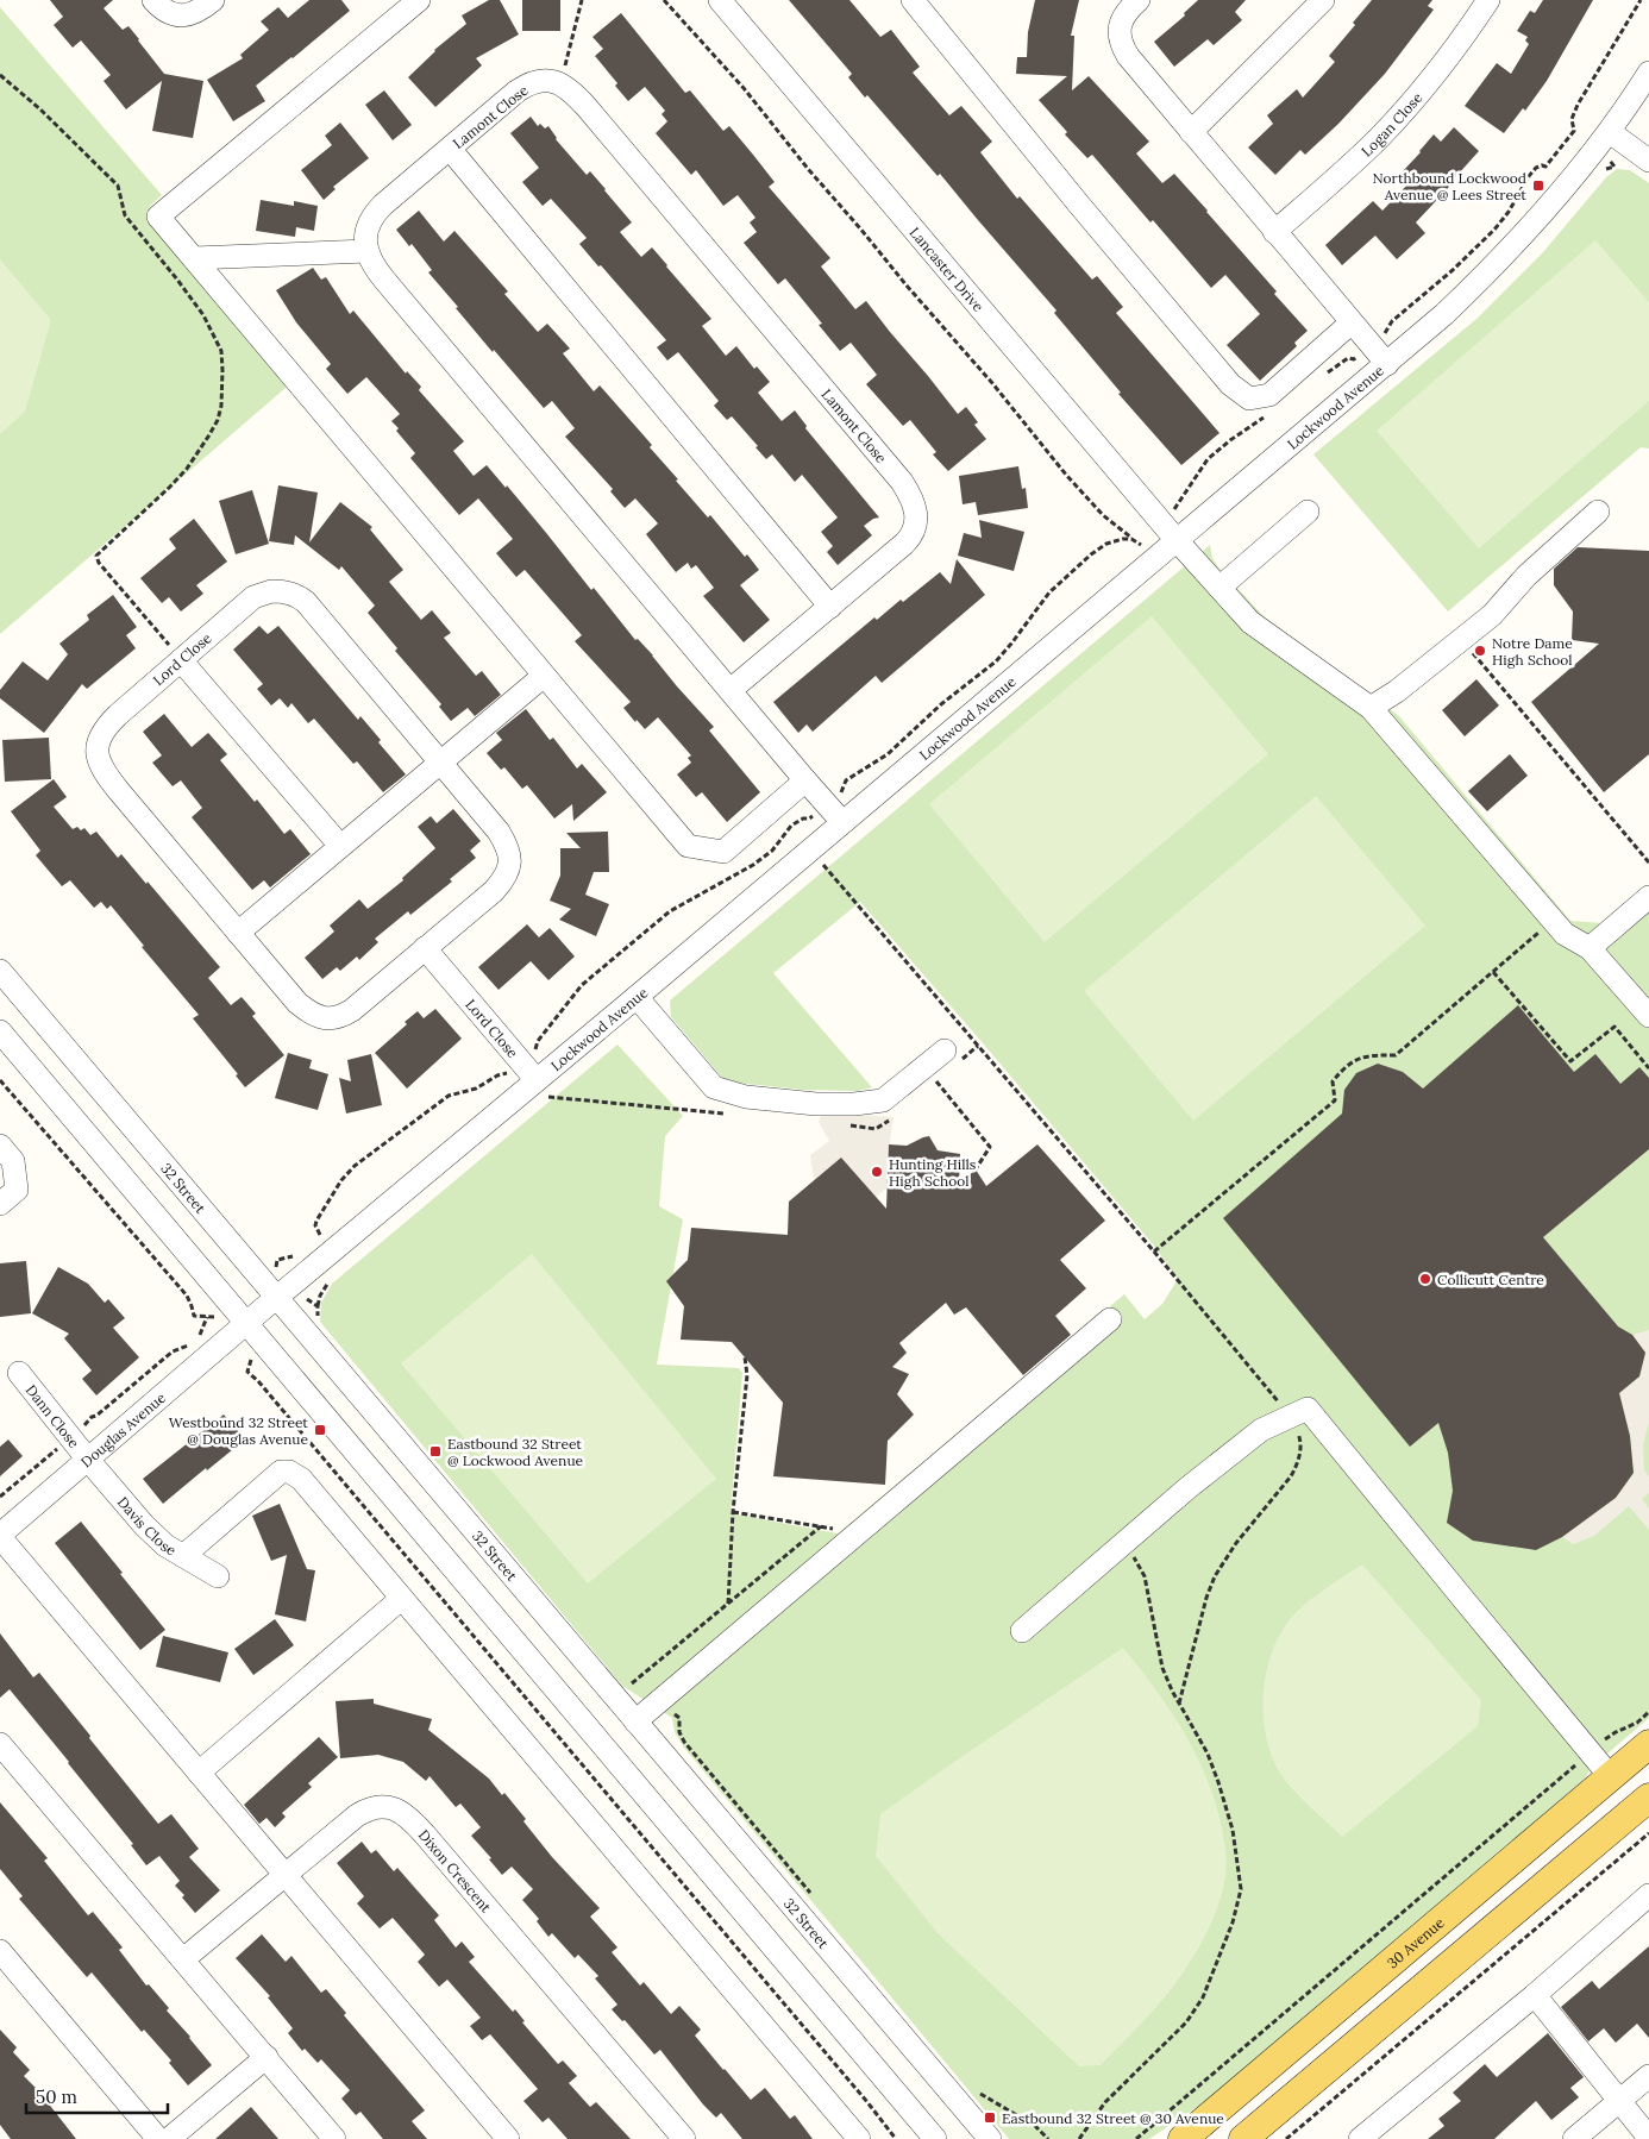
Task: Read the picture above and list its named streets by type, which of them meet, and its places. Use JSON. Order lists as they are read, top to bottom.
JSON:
{
  "streets": {
    "main road": ["30 Avenue"],
    "street": [
      "Lamont Close",
      "Logan Close",
      "Lancaster Drive",
      "Lockwood Avenue",
      "Lord Close",
      "32 Street",
      "Dann Close",
      "Douglas Avenue",
      "Davis Close",
      "Dixon Crescent"
    ]
  },
  "crossings": [
    ["Lancaster Drive", "Lockwood Avenue"],
    ["Lockwood Avenue", "Lord Close"],
    ["Lockwood Avenue", "32 Street"],
    ["Lockwood Avenue", "Douglas Avenue"],
    ["Dann Close", "Douglas Avenue"],
    ["Dann Close", "Davis Close"],
    ["Douglas Avenue", "Davis Close"]
  ],
  "places": {
    "transit": [
      "Northbound Lockwood Avenue @ Lees Street",
      "Westbound 32 Street @ Douglas Avenue",
      "Eastbound 32 Street @ Lockwood Avenue",
      "Eastbound 32 Street @ 30 Avenue"
    ],
    "other": ["Notre Dame High School", "Hunting Hills High School", "Collicutt Centre"]
  },
  "scale_bar": "50 m"
}
